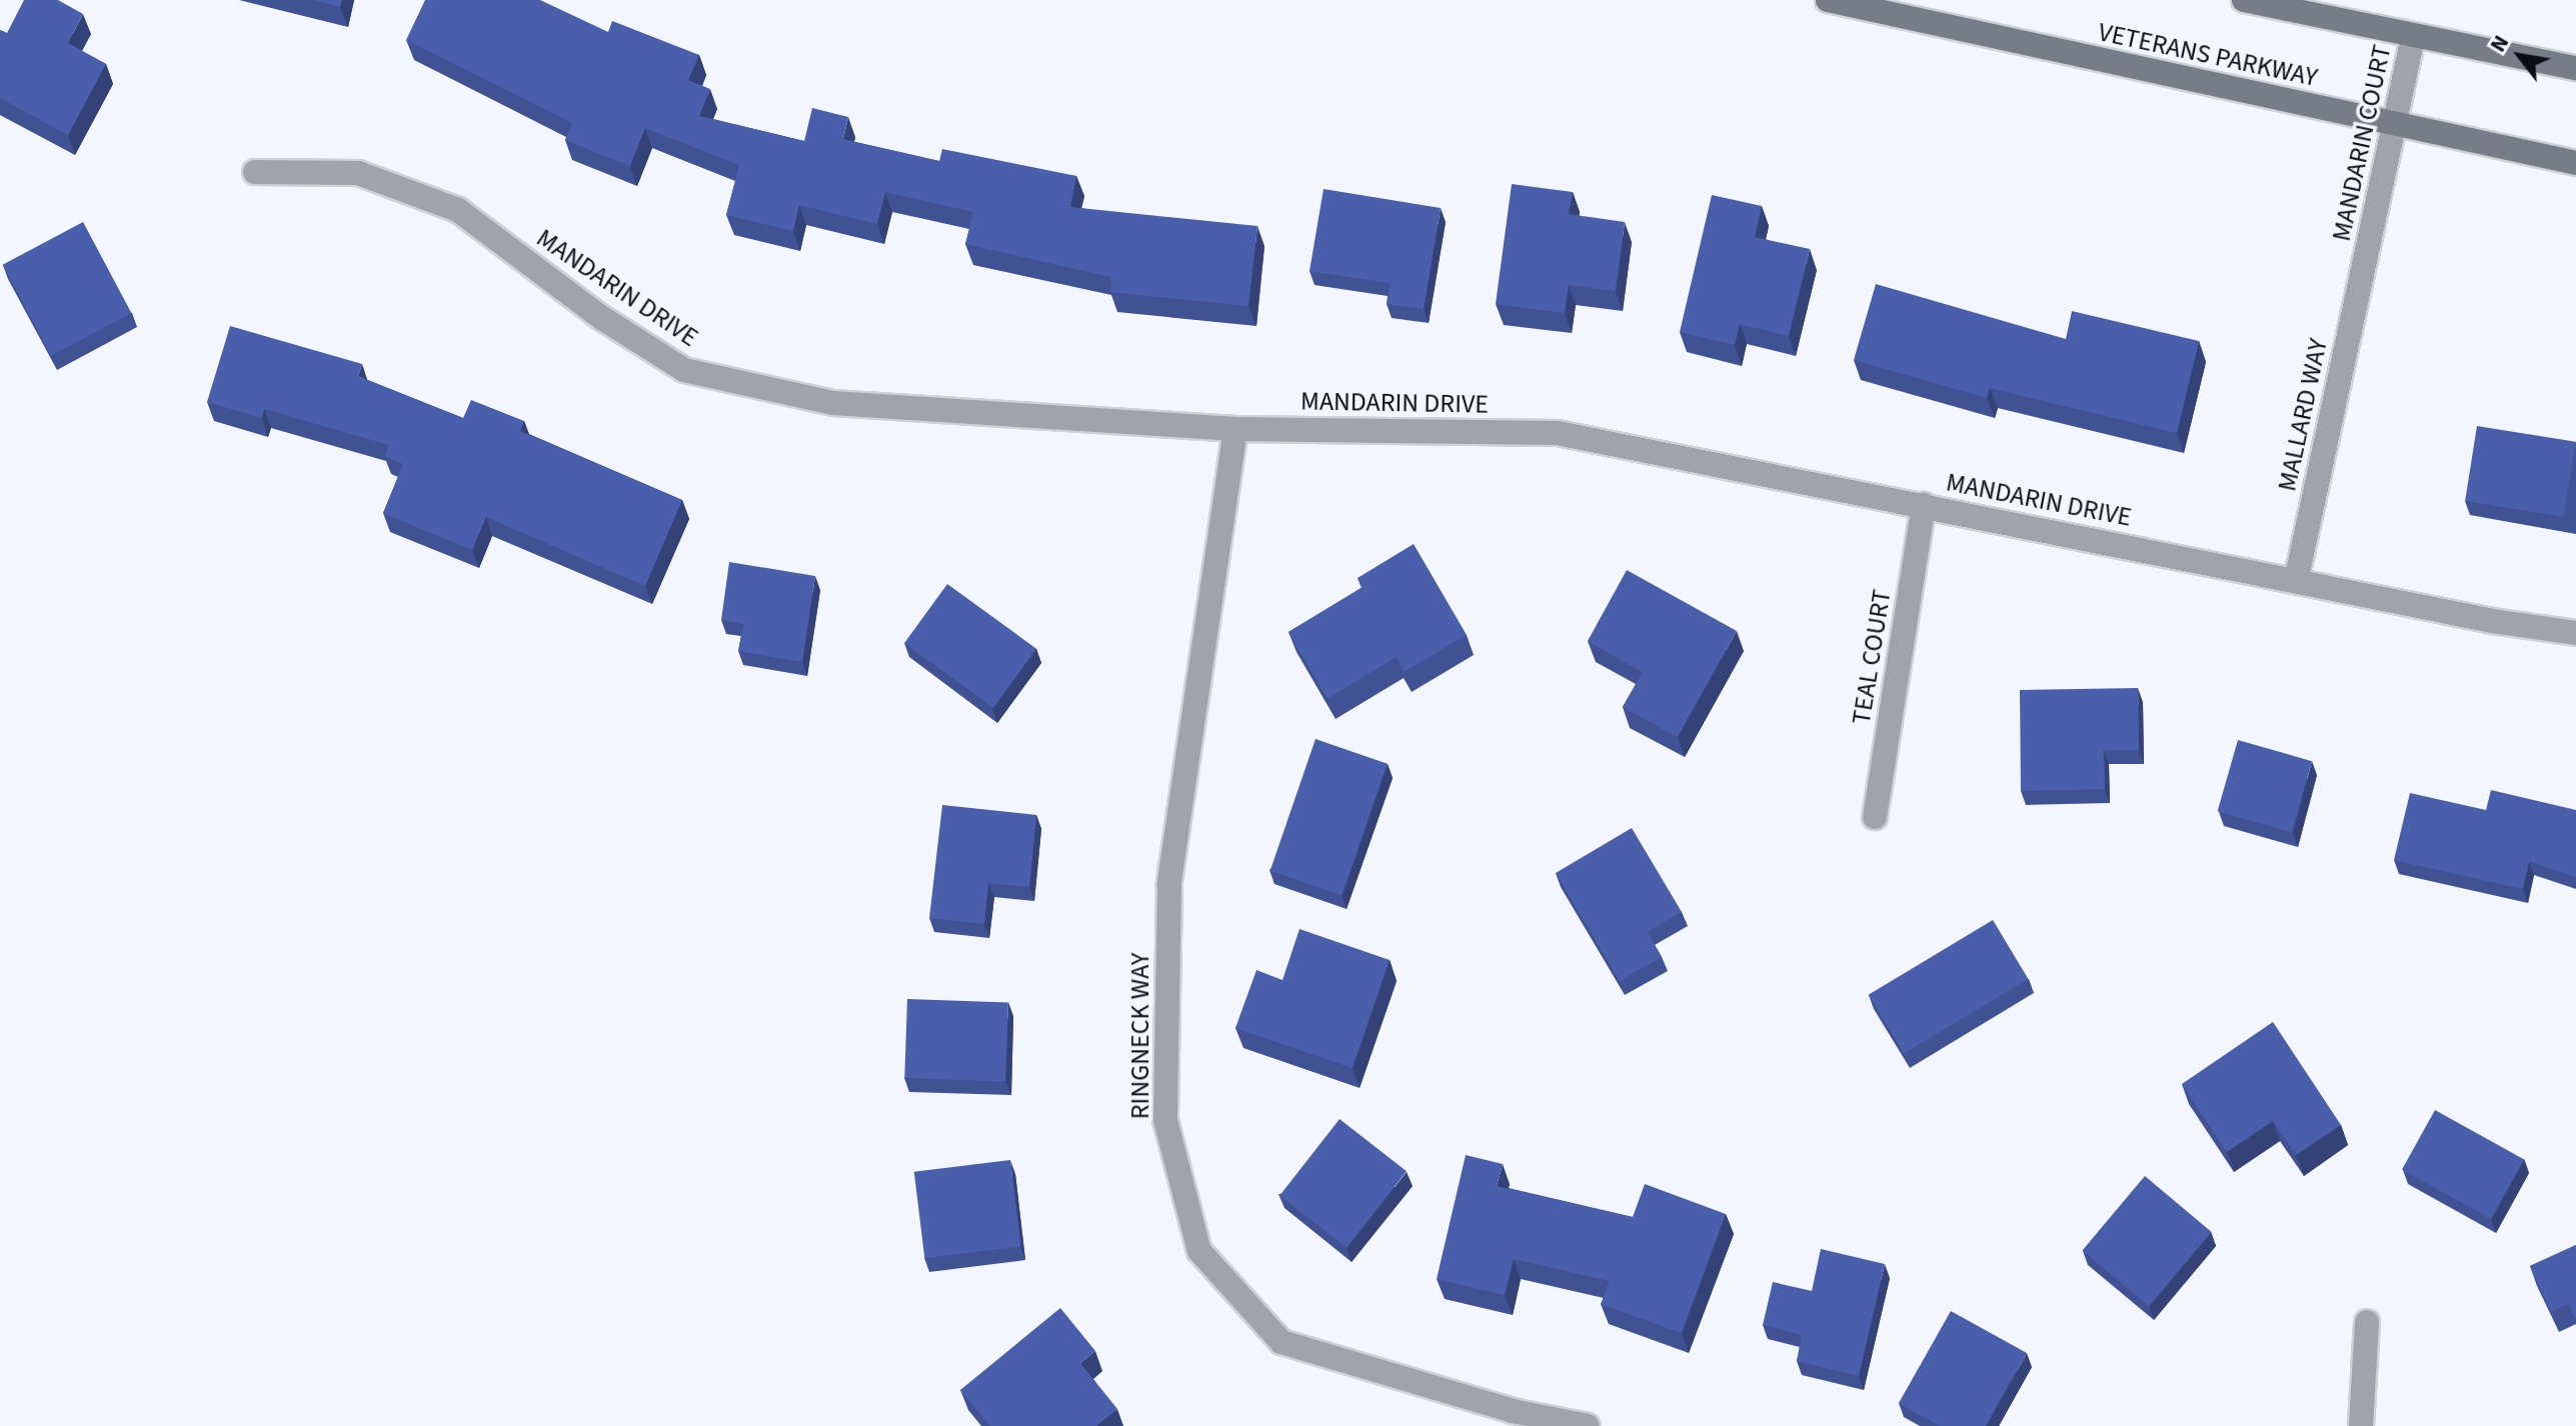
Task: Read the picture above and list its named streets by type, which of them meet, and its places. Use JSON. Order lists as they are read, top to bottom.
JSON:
{
  "streets": {
    "main road": ["VETERANS PARKWAY"],
    "street": [
      "MANDARIN COURT",
      "MANDARIN DRIVE",
      "MALLARD WAY",
      "TEAL COURT",
      "RINGNECK WAY"
    ]
  },
  "crossings": [
    ["VETERANS PARKWAY", "MANDARIN COURT"],
    ["MANDARIN COURT", "MALLARD WAY"],
    ["MANDARIN DRIVE", "MALLARD WAY"],
    ["MANDARIN DRIVE", "TEAL COURT"],
    ["MANDARIN DRIVE", "RINGNECK WAY"]
  ],
  "north": "top left"
}
